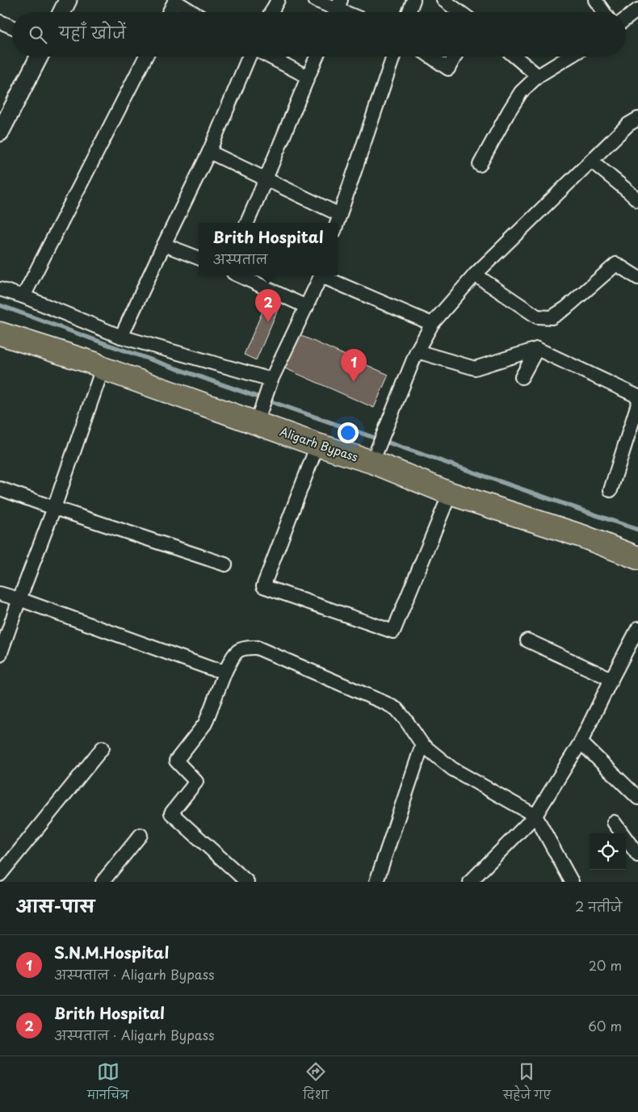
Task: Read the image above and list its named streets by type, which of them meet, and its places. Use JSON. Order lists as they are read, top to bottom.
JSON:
{
  "streets": {
    "highway": ["Aligarh Bypass"]
  },
  "page": {
    "search": "यहाँ खोजें",
    "popup": ["Brith Hospital", "अस्पताल"],
    "pins": ["2", "1"],
    "heading": ["आस-पास", "2 नतीजे"],
    "list": [
      {
        "mark": "1",
        "name": "S.N.M.Hospital",
        "note": "अस्पताल · Aligarh Bypass",
        "value": "20 m"
      },
      {
        "mark": "2",
        "name": "Brith Hospital",
        "note": "अस्पताल · Aligarh Bypass",
        "value": "60 m"
      }
    ],
    "nav": ["मानचित्र", "दिशा", "सहेजे गए"]
  }
}
